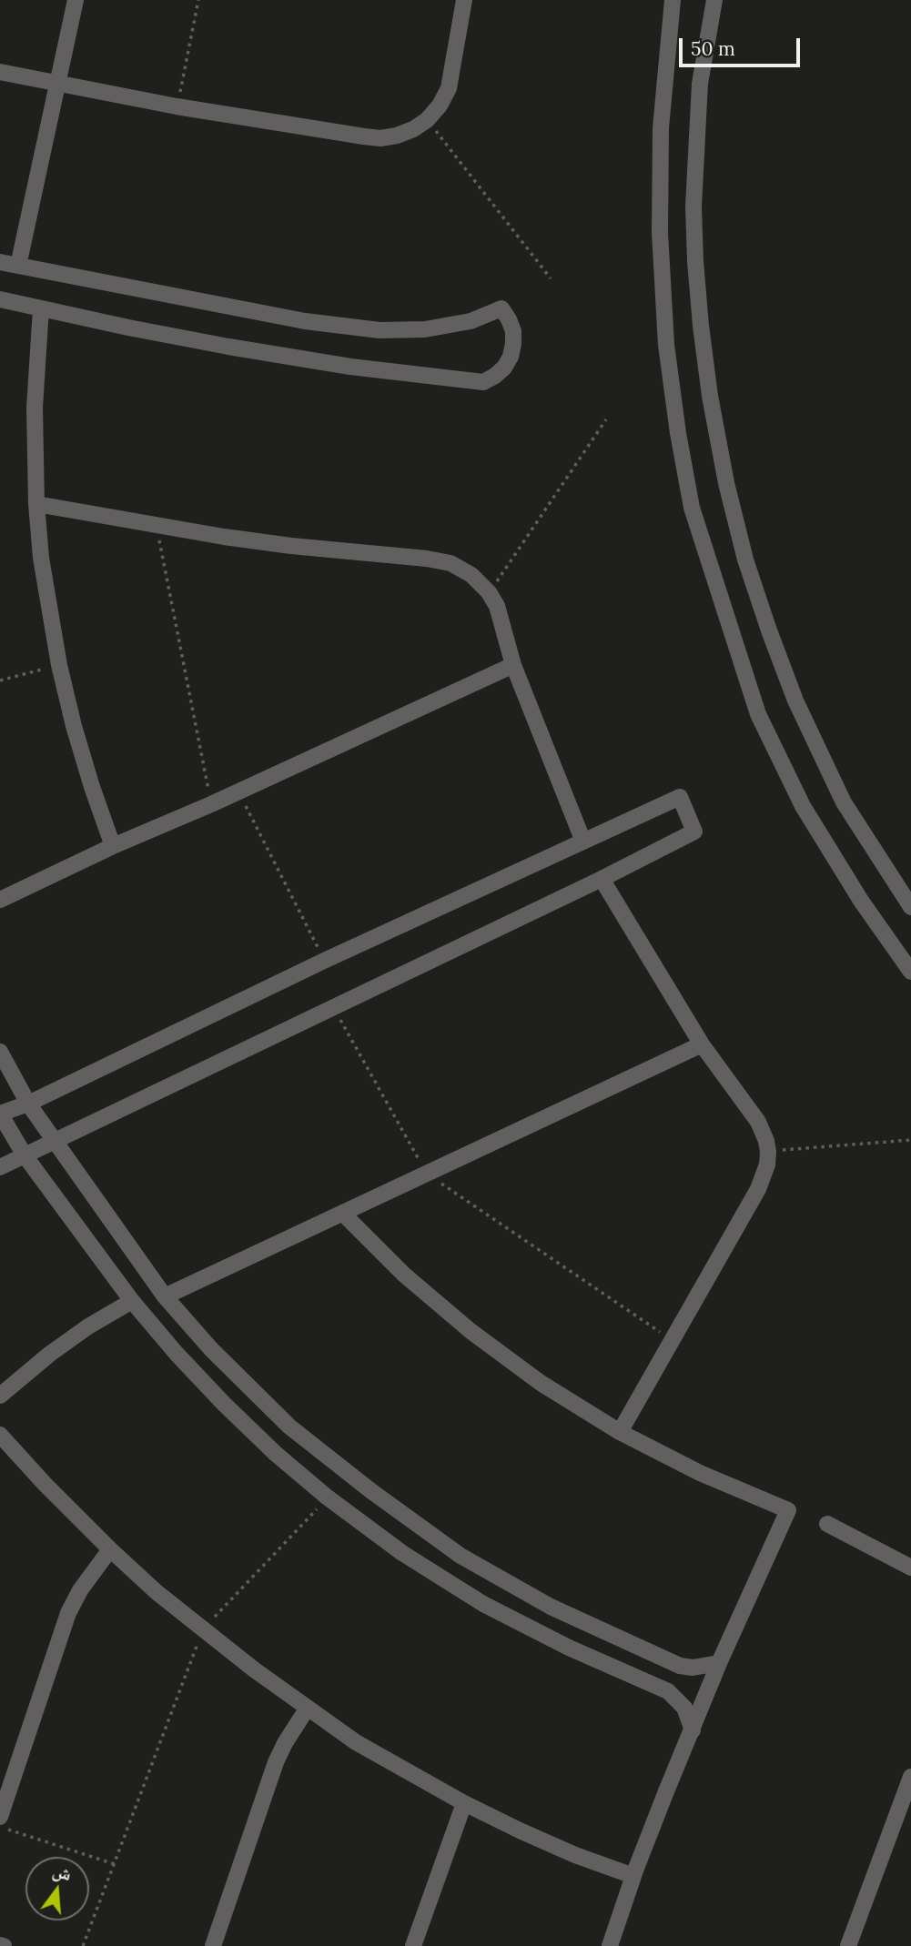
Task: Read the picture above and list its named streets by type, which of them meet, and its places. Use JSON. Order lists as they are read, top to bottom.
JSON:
{
  "scale_bar": "50 m",
  "north": "top"
}
